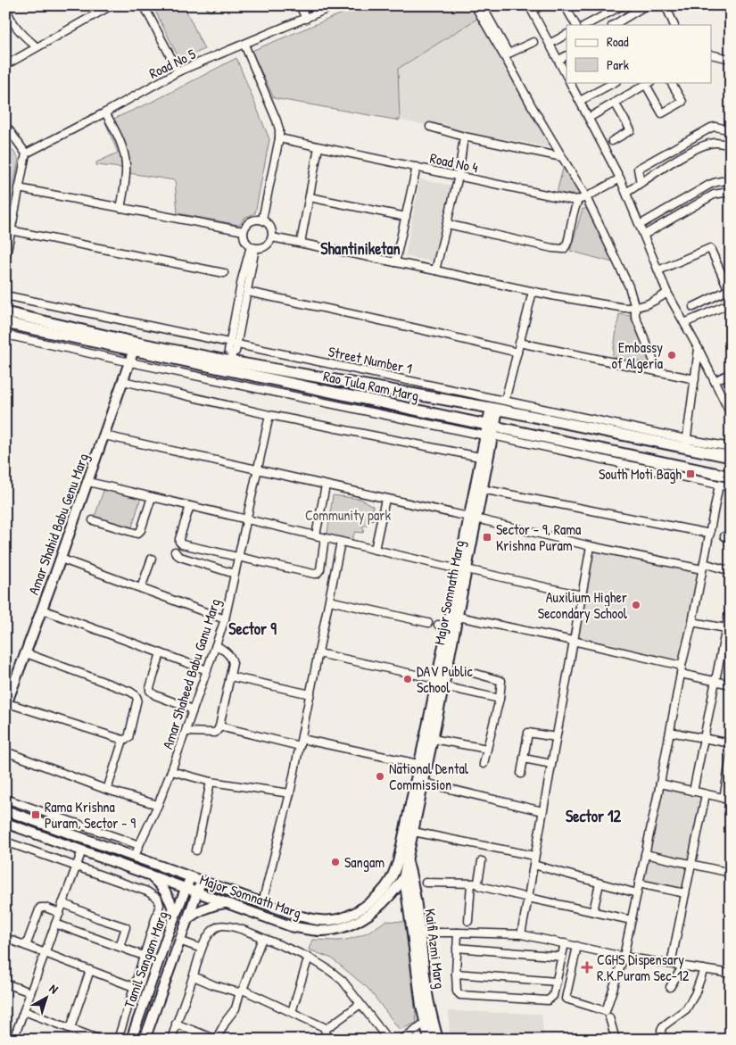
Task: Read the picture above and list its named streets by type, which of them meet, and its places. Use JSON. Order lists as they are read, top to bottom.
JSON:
{
  "streets": {
    "main road": ["Rao Tula Ram Marg"],
    "street": [
      "Road No 5",
      "Road No 4",
      "Street Number 1",
      "Amar Shahid Babu Genu Marg",
      "Major Somnath Marg",
      "Amar Shaheed Babu Ganu Marg",
      "Kaifi Azmi Marg",
      "Tamil Sangam Marg"
    ]
  },
  "crossings": [
    ["Street Number 1", "Rao Tula Ram Marg"],
    ["Rao Tula Ram Marg", "Amar Shahid Babu Genu Marg"],
    ["Rao Tula Ram Marg", "Major Somnath Marg"],
    ["Major Somnath Marg", "Amar Shaheed Babu Ganu Marg"],
    ["Major Somnath Marg", "Kaifi Azmi Marg"],
    ["Major Somnath Marg", "Tamil Sangam Marg"]
  ],
  "districts": ["Shantiniketan", "Sector 9", "Sector 12"],
  "parks": ["Community park"],
  "places": {
    "other": [
      "Embassy of Algeria",
      "Auxilium Higher Secondary School",
      "DAV Public School",
      "National Dental Commission",
      "Sangam"
    ],
    "transit": ["South Moti Bagh", "Sector - 9, Rama Krishna Puram", "Rama Krishna Puram, Sector - 9"],
    "health": ["CGHS Dispensary R.K.Puram Sec-12"]
  },
  "legend": ["Road", "Park"],
  "north": "top right"
}
